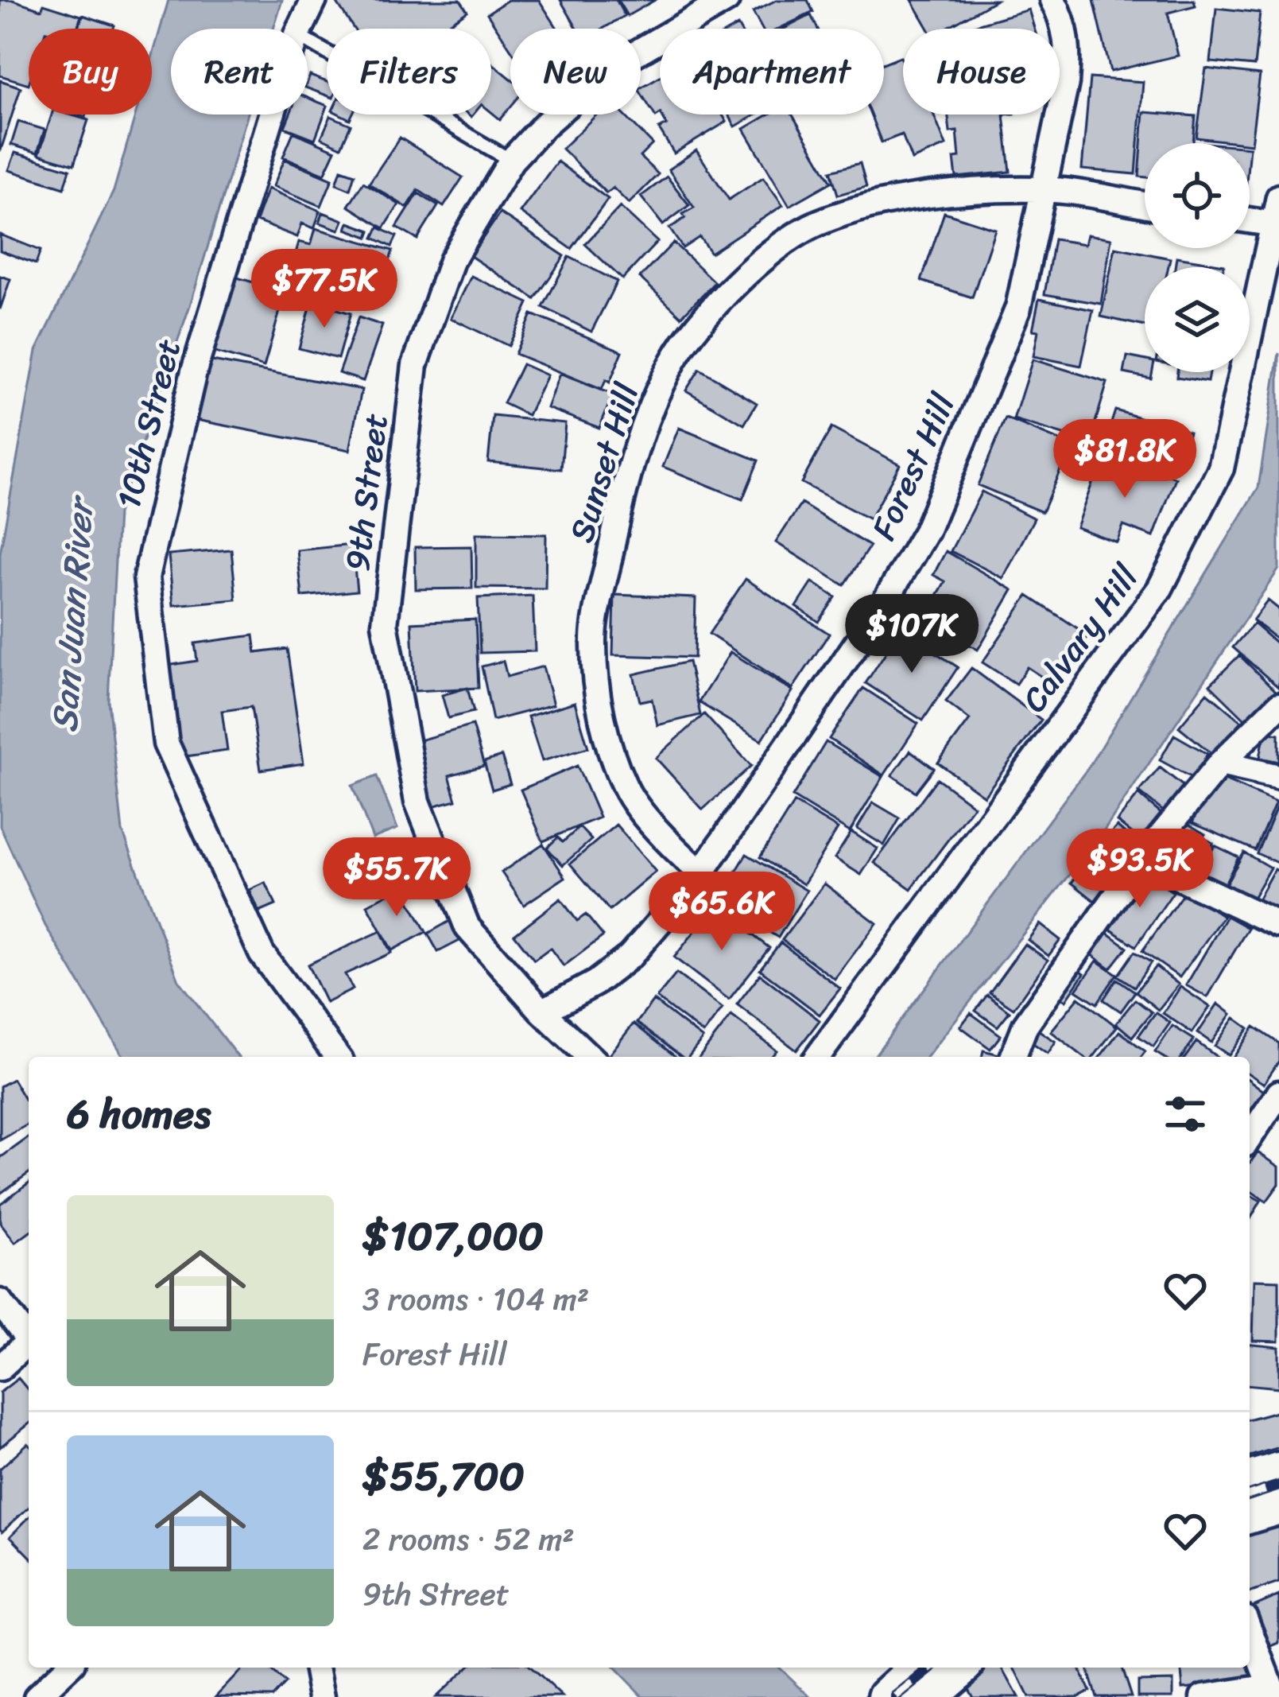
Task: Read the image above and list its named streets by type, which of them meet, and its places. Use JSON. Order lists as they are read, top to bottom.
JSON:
{
  "streets": {
    "street": [
      "10th Street",
      "Sunset Hill",
      "Forest Hill",
      "9th Street",
      "Calvary Hill"
    ]
  },
  "crossings": [
    ["Sunset Hill", "Forest Hill"],
    ["Forest Hill", "9th Street"]
  ],
  "water": ["San Juan River"],
  "page": {
    "chip": [
      "Buy",
      "Rent",
      "Filters",
      "New",
      "Apartment",
      "House"
    ],
    "price": [
      "$77.5K",
      "$81.8K",
      "$107K",
      "$93.5K",
      "$55.7K",
      "$65.6K"
    ],
    "heading": "6 homes",
    "list": [
      {
        "name": "$107,000",
        "note": "3 rooms · 104 m² · Forest Hill"
      },
      {
        "name": "$55,700",
        "note": "2 rooms · 52 m² · 9th Street"
      }
    ]
  }
}
